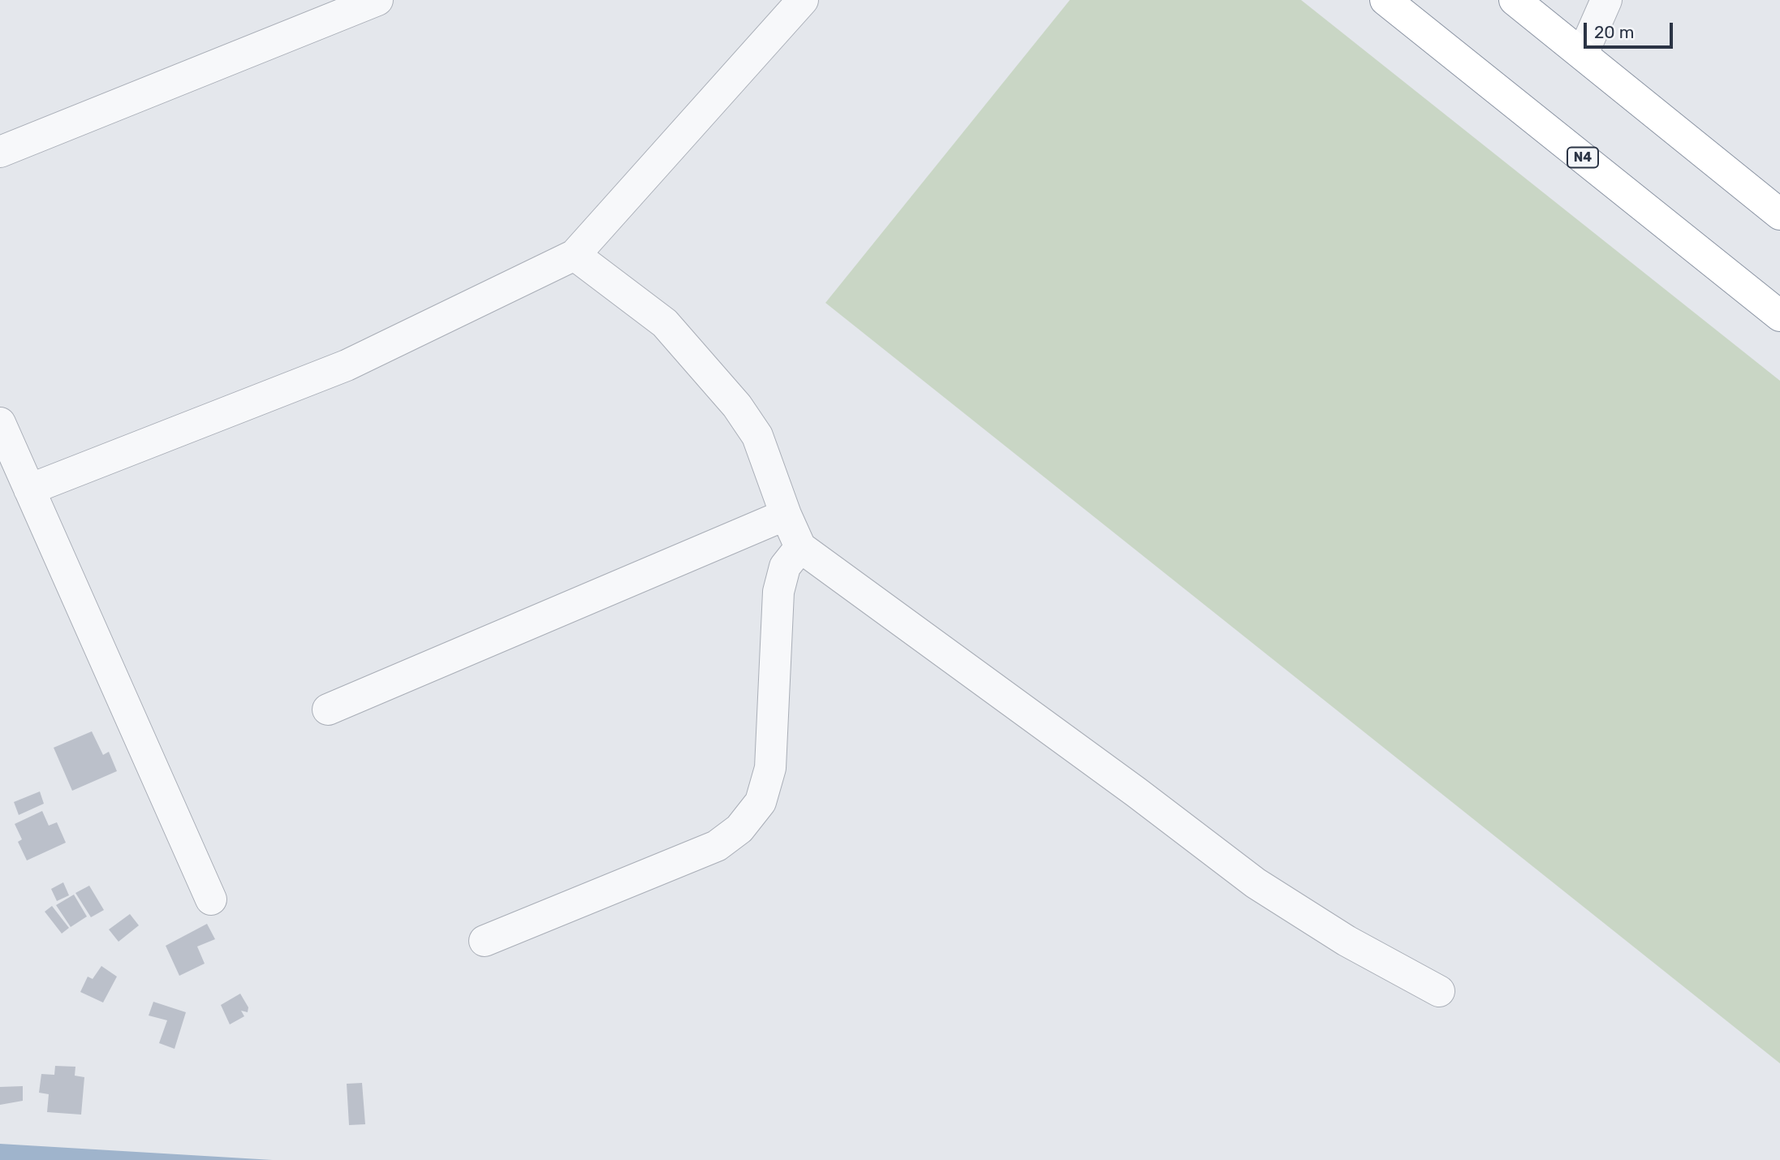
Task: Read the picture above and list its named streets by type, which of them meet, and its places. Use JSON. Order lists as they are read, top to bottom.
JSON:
{
  "streets": {
    "highway": ["N4"]
  },
  "scale_bar": "20 m"
}
